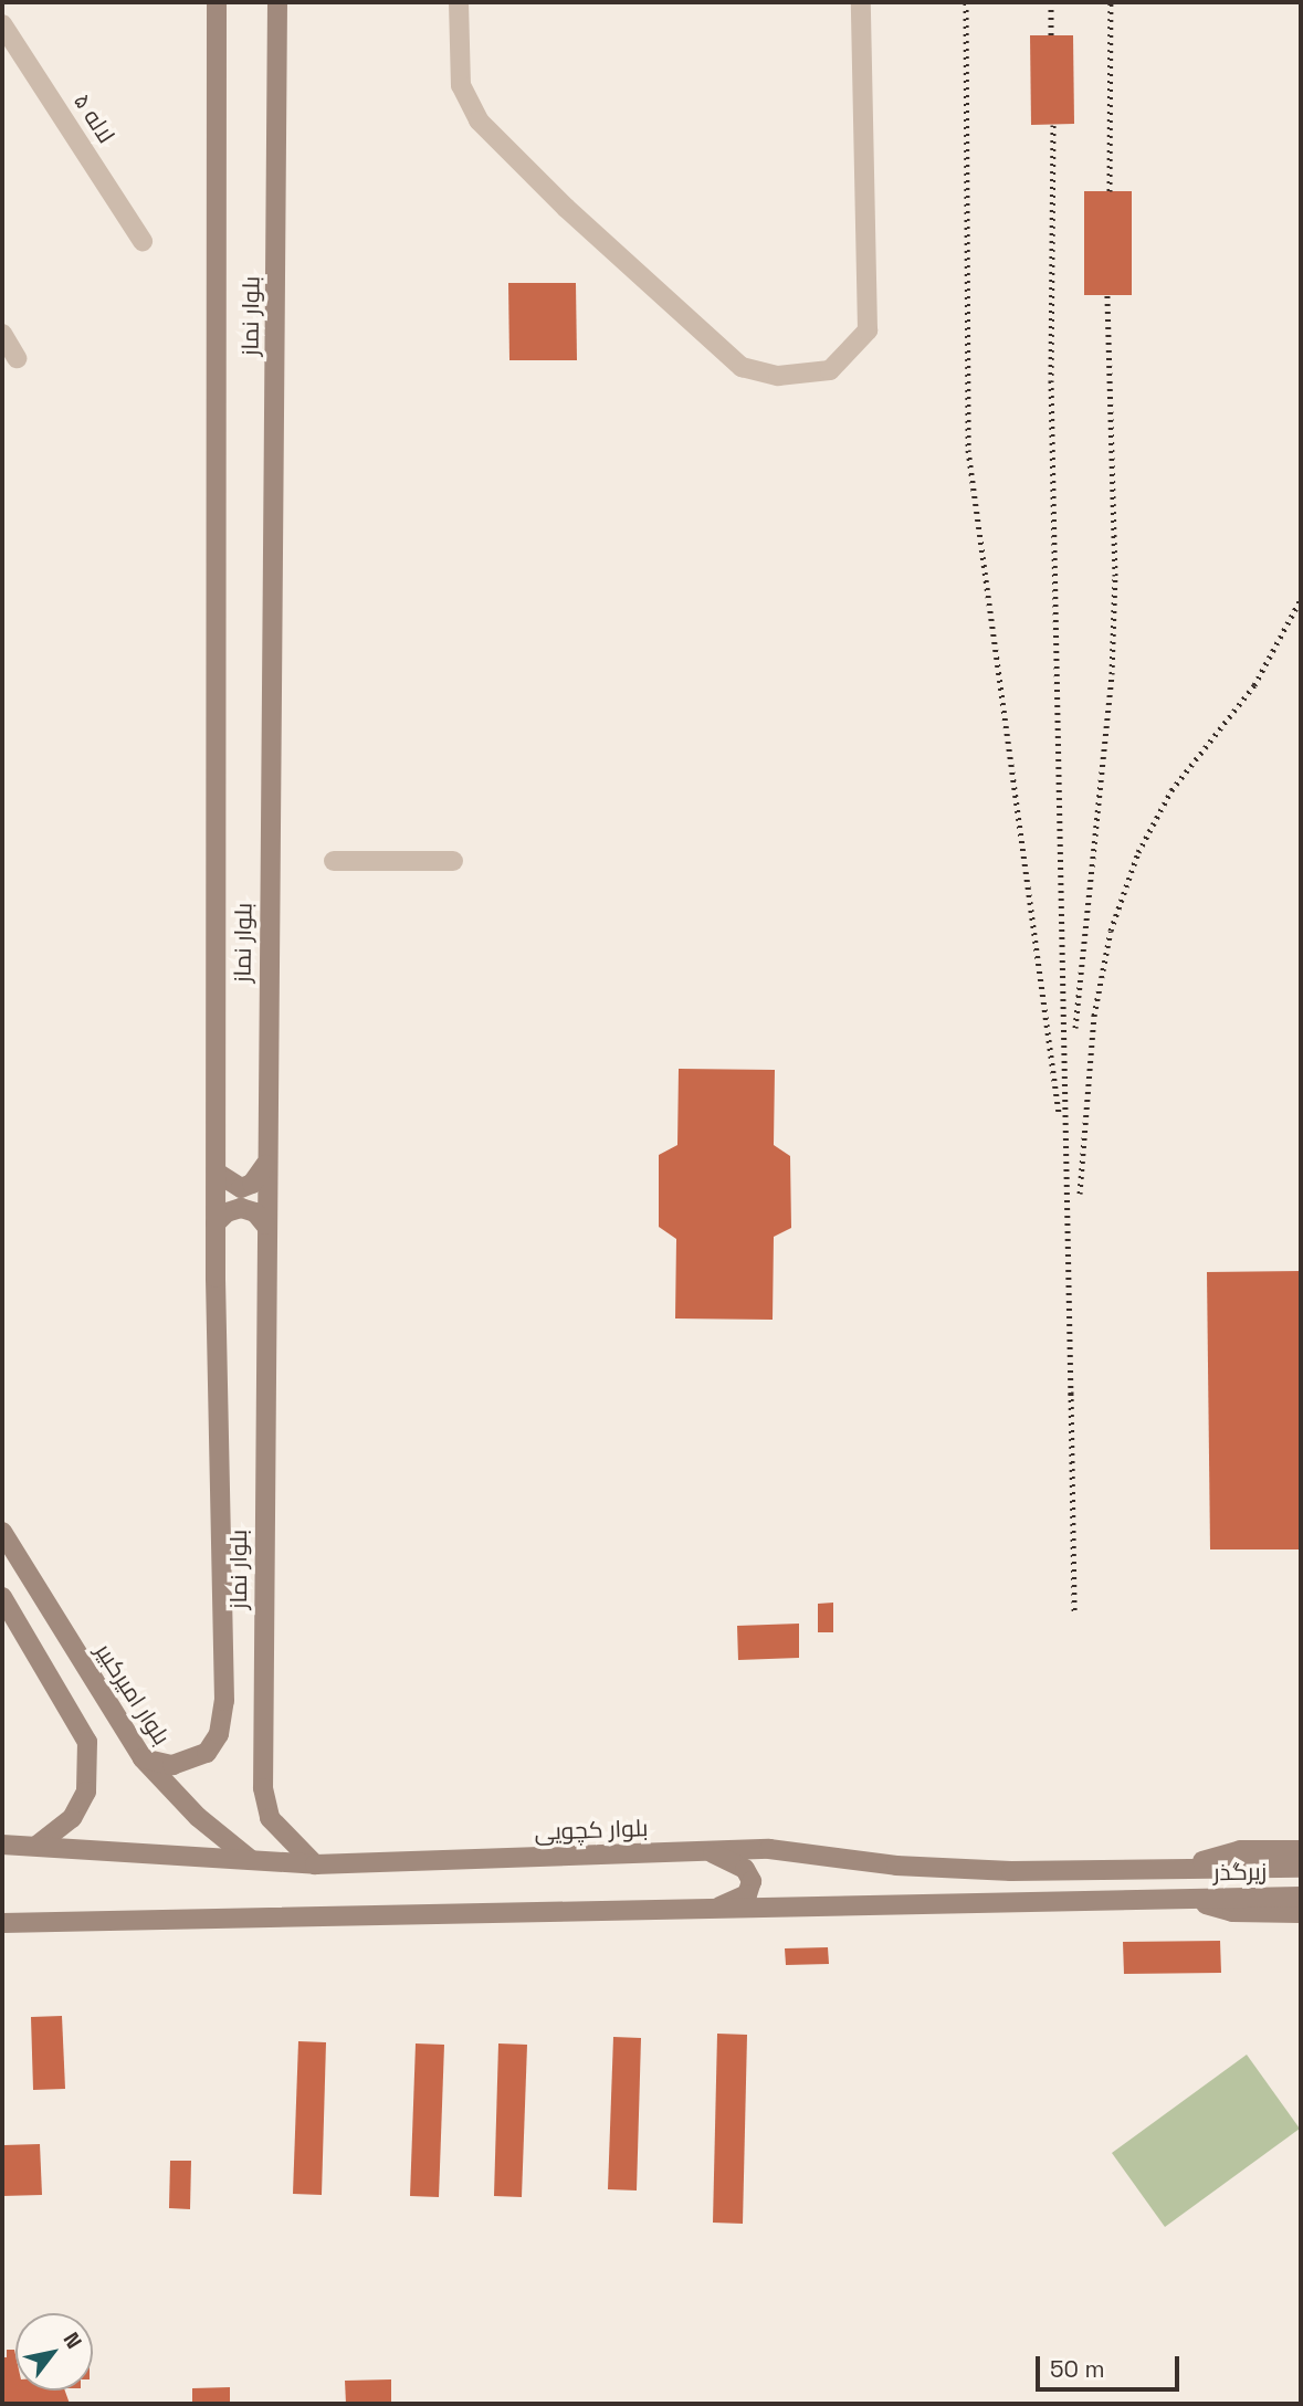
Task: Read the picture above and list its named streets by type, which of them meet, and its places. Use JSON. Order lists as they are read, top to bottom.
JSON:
{
  "streets": {
    "main road": [
      "بلوار نماز",
      "بلوار امیرکبیر",
      "بلوار کچویی",
      "زیرگذر"
    ],
    "street": ["لاله ۵"]
  },
  "crossings": [
    ["بلوار نماز", "بلوار امیرکبیر"],
    ["بلوار نماز", "بلوار کچویی"],
    ["بلوار امیرکبیر", "بلوار کچویی"],
    ["بلوار کچویی", "زیرگذر"]
  ],
  "scale_bar": "50 m",
  "north": "top right"
}
